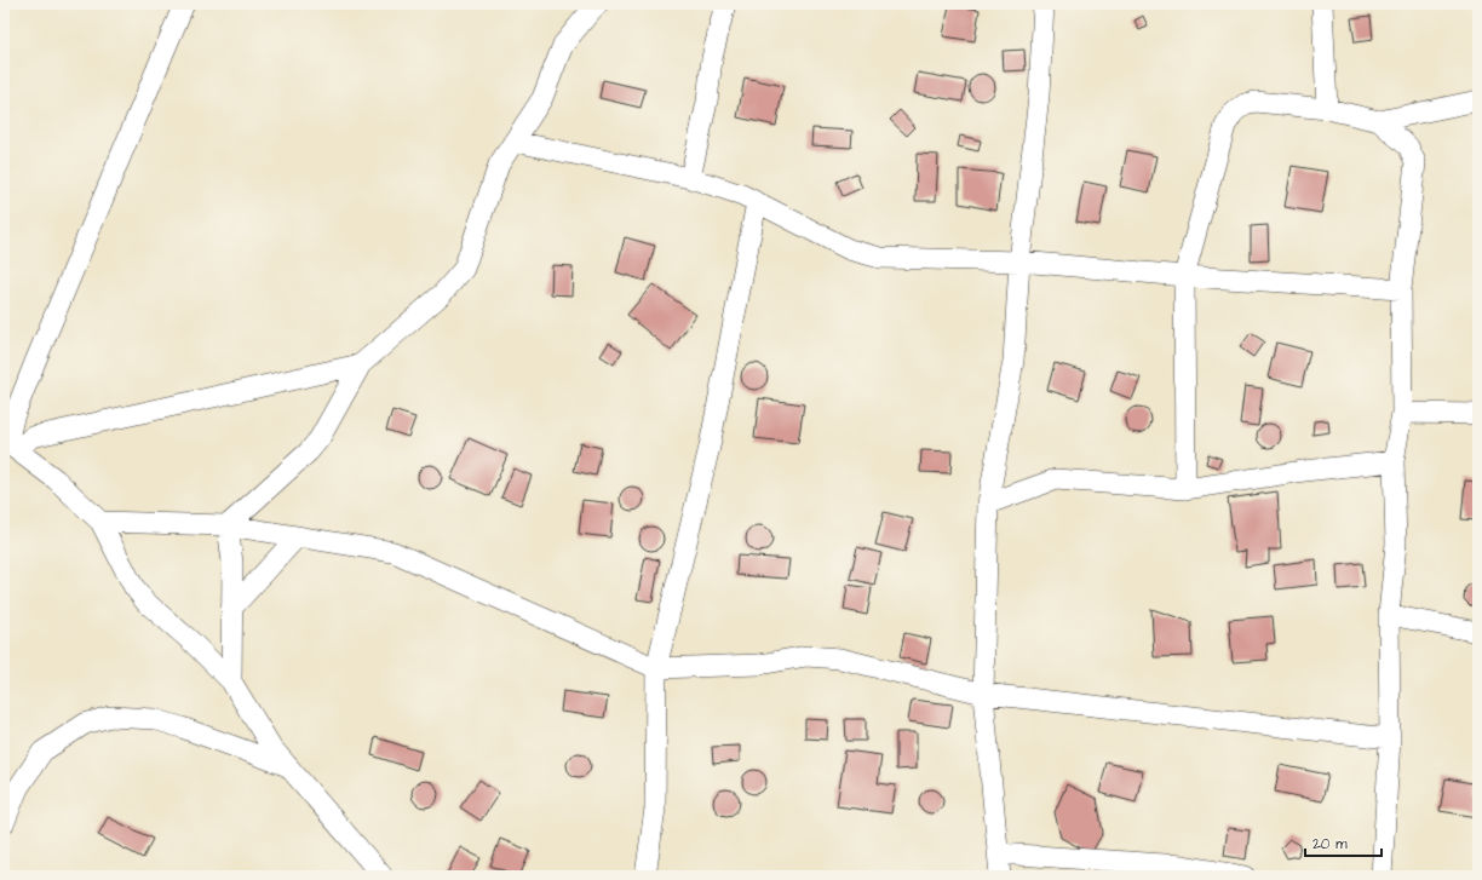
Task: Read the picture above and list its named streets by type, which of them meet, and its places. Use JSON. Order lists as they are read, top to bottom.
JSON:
{
  "scale_bar": "20 m"
}
